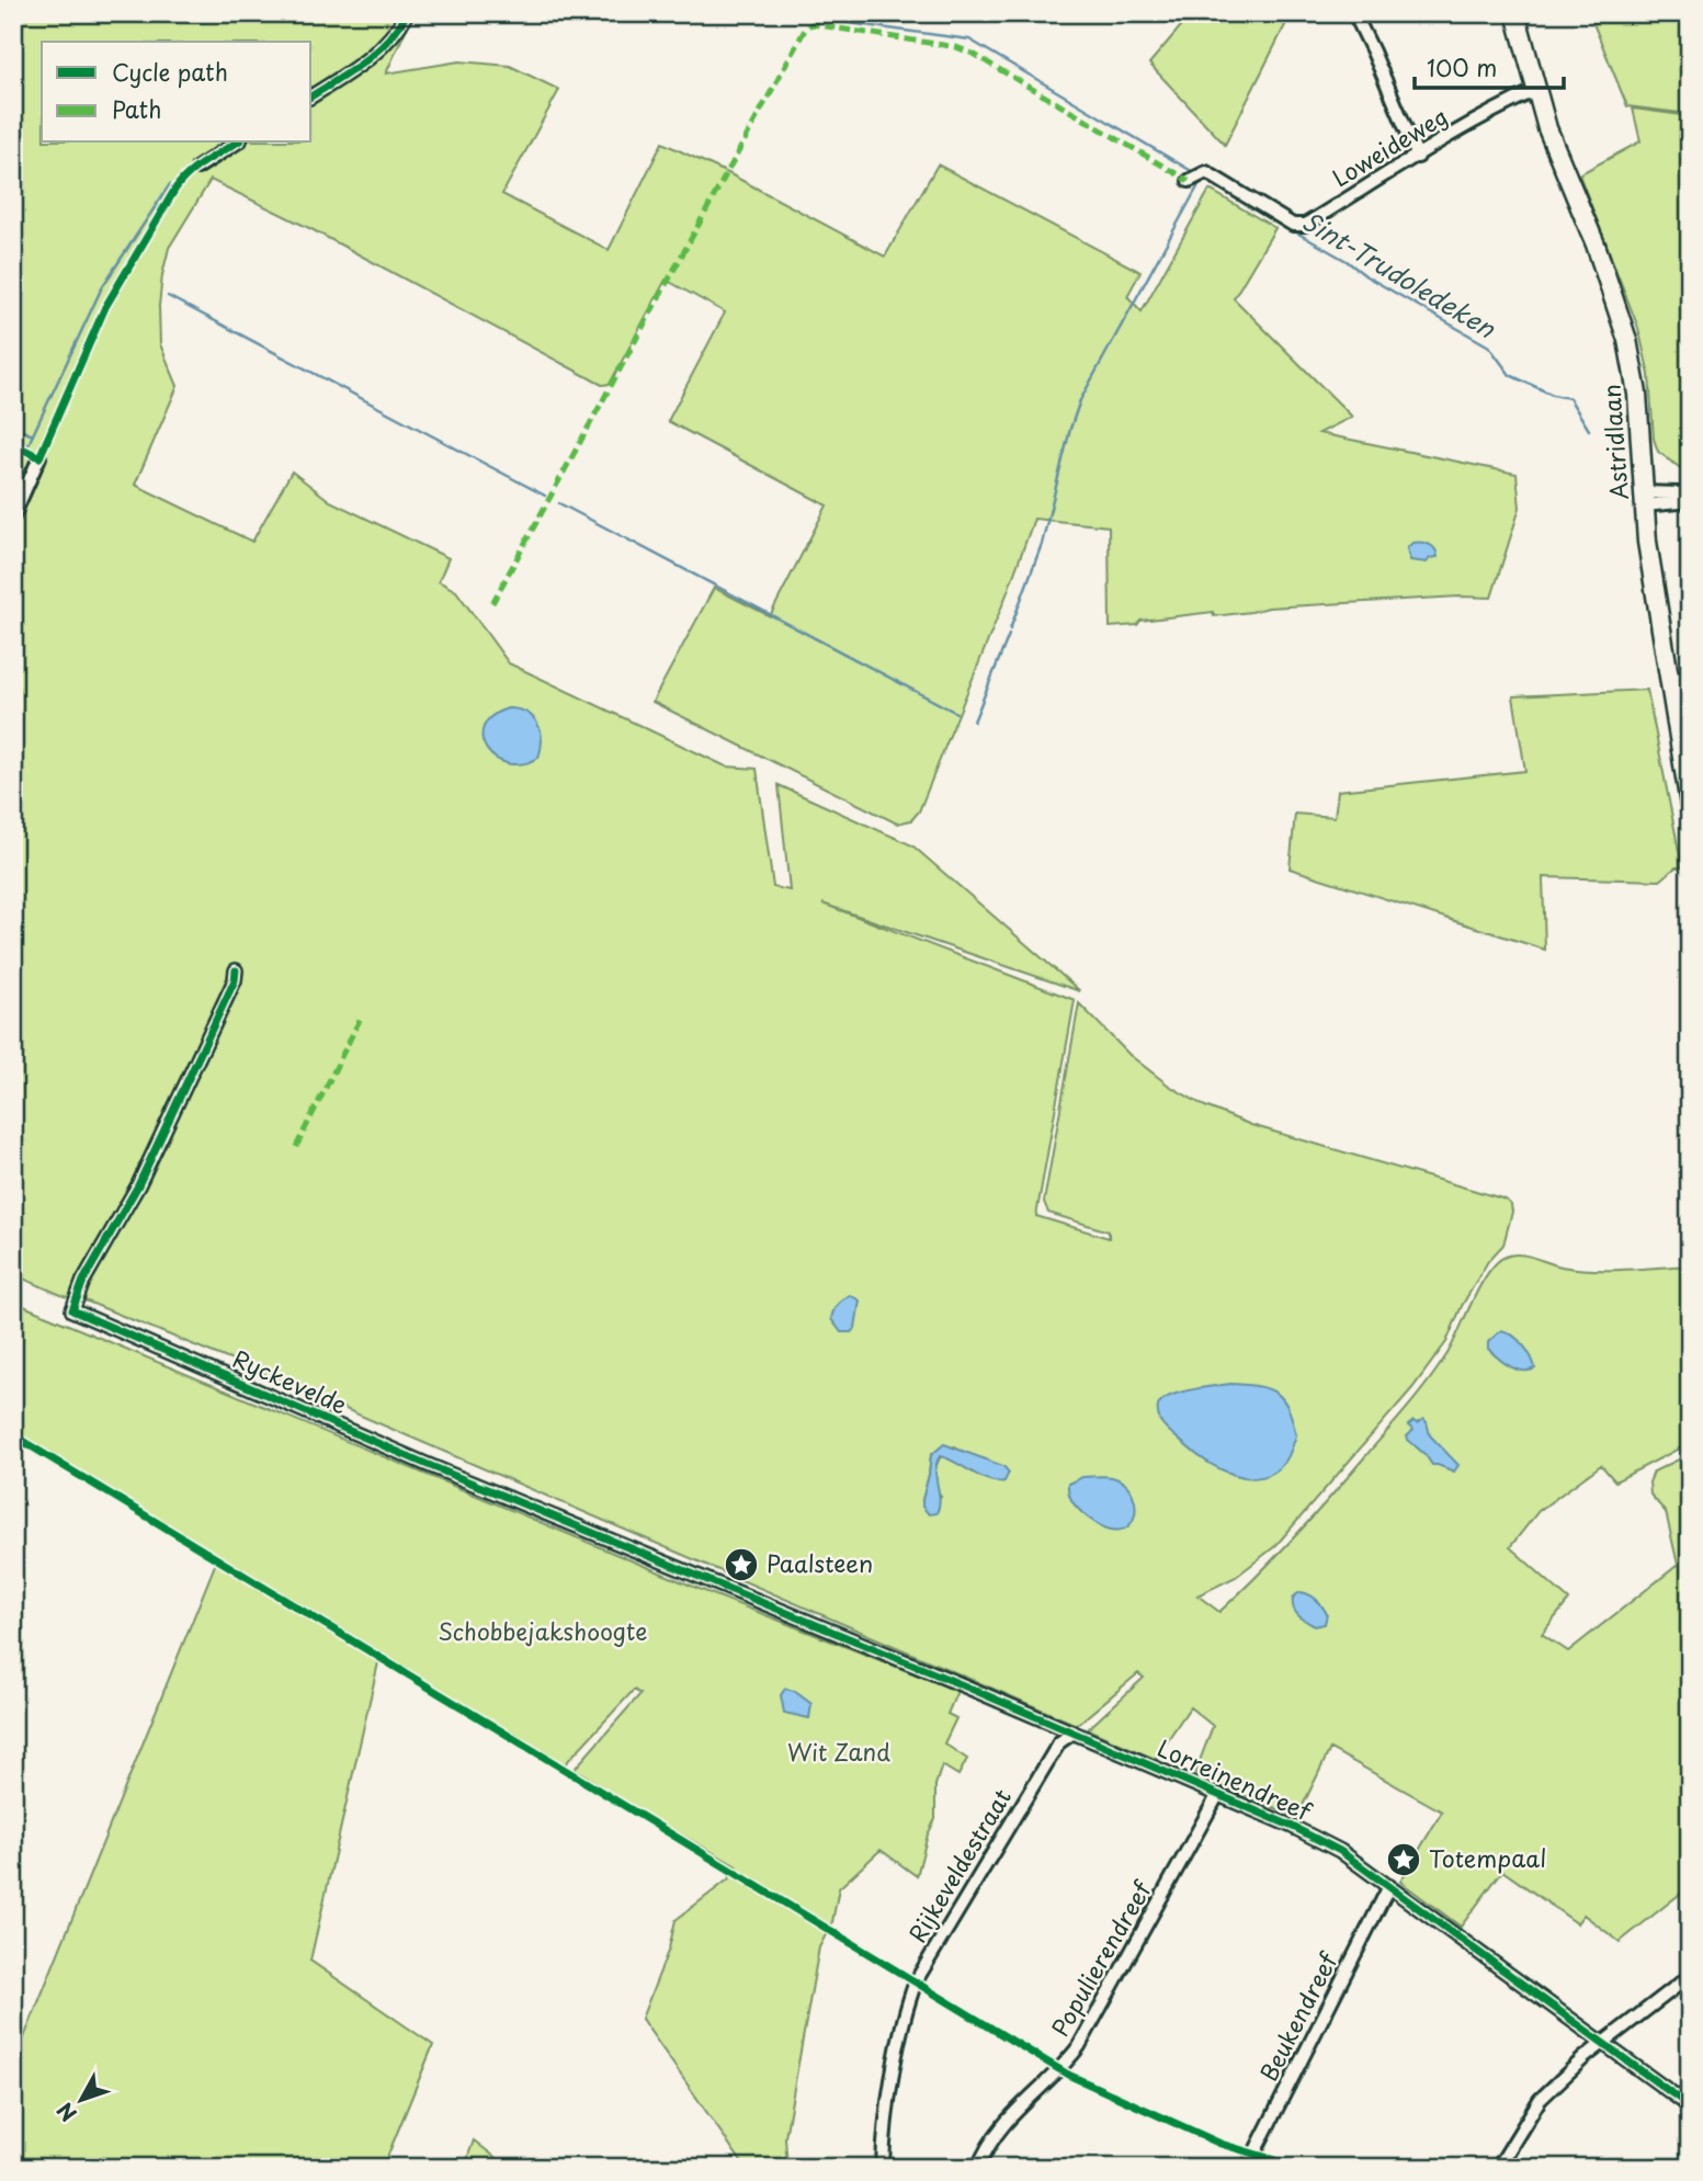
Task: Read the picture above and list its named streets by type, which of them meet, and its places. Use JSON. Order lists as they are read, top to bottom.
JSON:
{
  "streets": {
    "main road": ["Astridlaan"],
    "street": [
      "Loweideweg",
      "Ryckevelde",
      "Lorreinendreef",
      "Rijkeveldestraat",
      "Populierendreef",
      "Beukendreef"
    ]
  },
  "crossings": [
    ["Loweideweg", "Astridlaan"],
    ["Ryckevelde", "Lorreinendreef"],
    ["Lorreinendreef", "Rijkeveldestraat"],
    ["Lorreinendreef", "Populierendreef"],
    ["Lorreinendreef", "Beukendreef"]
  ],
  "water": ["Sint-Trudoledeken"],
  "parks": ["Schobbejakshoogte", "Wit Zand"],
  "places": {
    "place": ["Paalsteen", "Totempaal"]
  },
  "legend": ["Cycle path", "Path"],
  "scale_bar": "100 m",
  "north": "bottom left"
}
